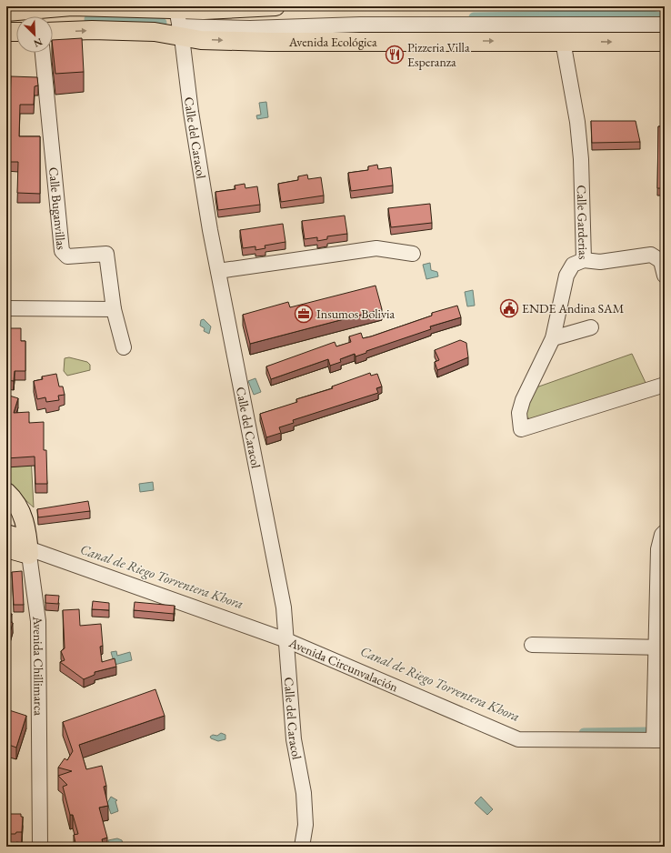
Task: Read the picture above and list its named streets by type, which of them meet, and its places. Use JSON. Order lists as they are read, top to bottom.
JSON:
{
  "streets": {
    "main road": ["Avenida Ecológica", "Avenida Circunvalación", "Avenida Chillimarca"],
    "street": ["Calle del Caracol", "Calle Buganvillas", "Calle Garderias"]
  },
  "crossings": [
    ["Avenida Ecológica", "Calle del Caracol"],
    ["Avenida Ecológica", "Calle Garderias"],
    ["Calle del Caracol", "Avenida Circunvalación"],
    ["Avenida Circunvalación", "Avenida Chillimarca"]
  ],
  "water": ["Canal de Riego Torrentera Khora"],
  "places": {
    "restaurant": ["Pizzeria Villa Esperanza"],
    "public building": ["ENDE Andina SAM"],
    "office": ["Insumos Bolivia"]
  },
  "north": "bottom right"
}
